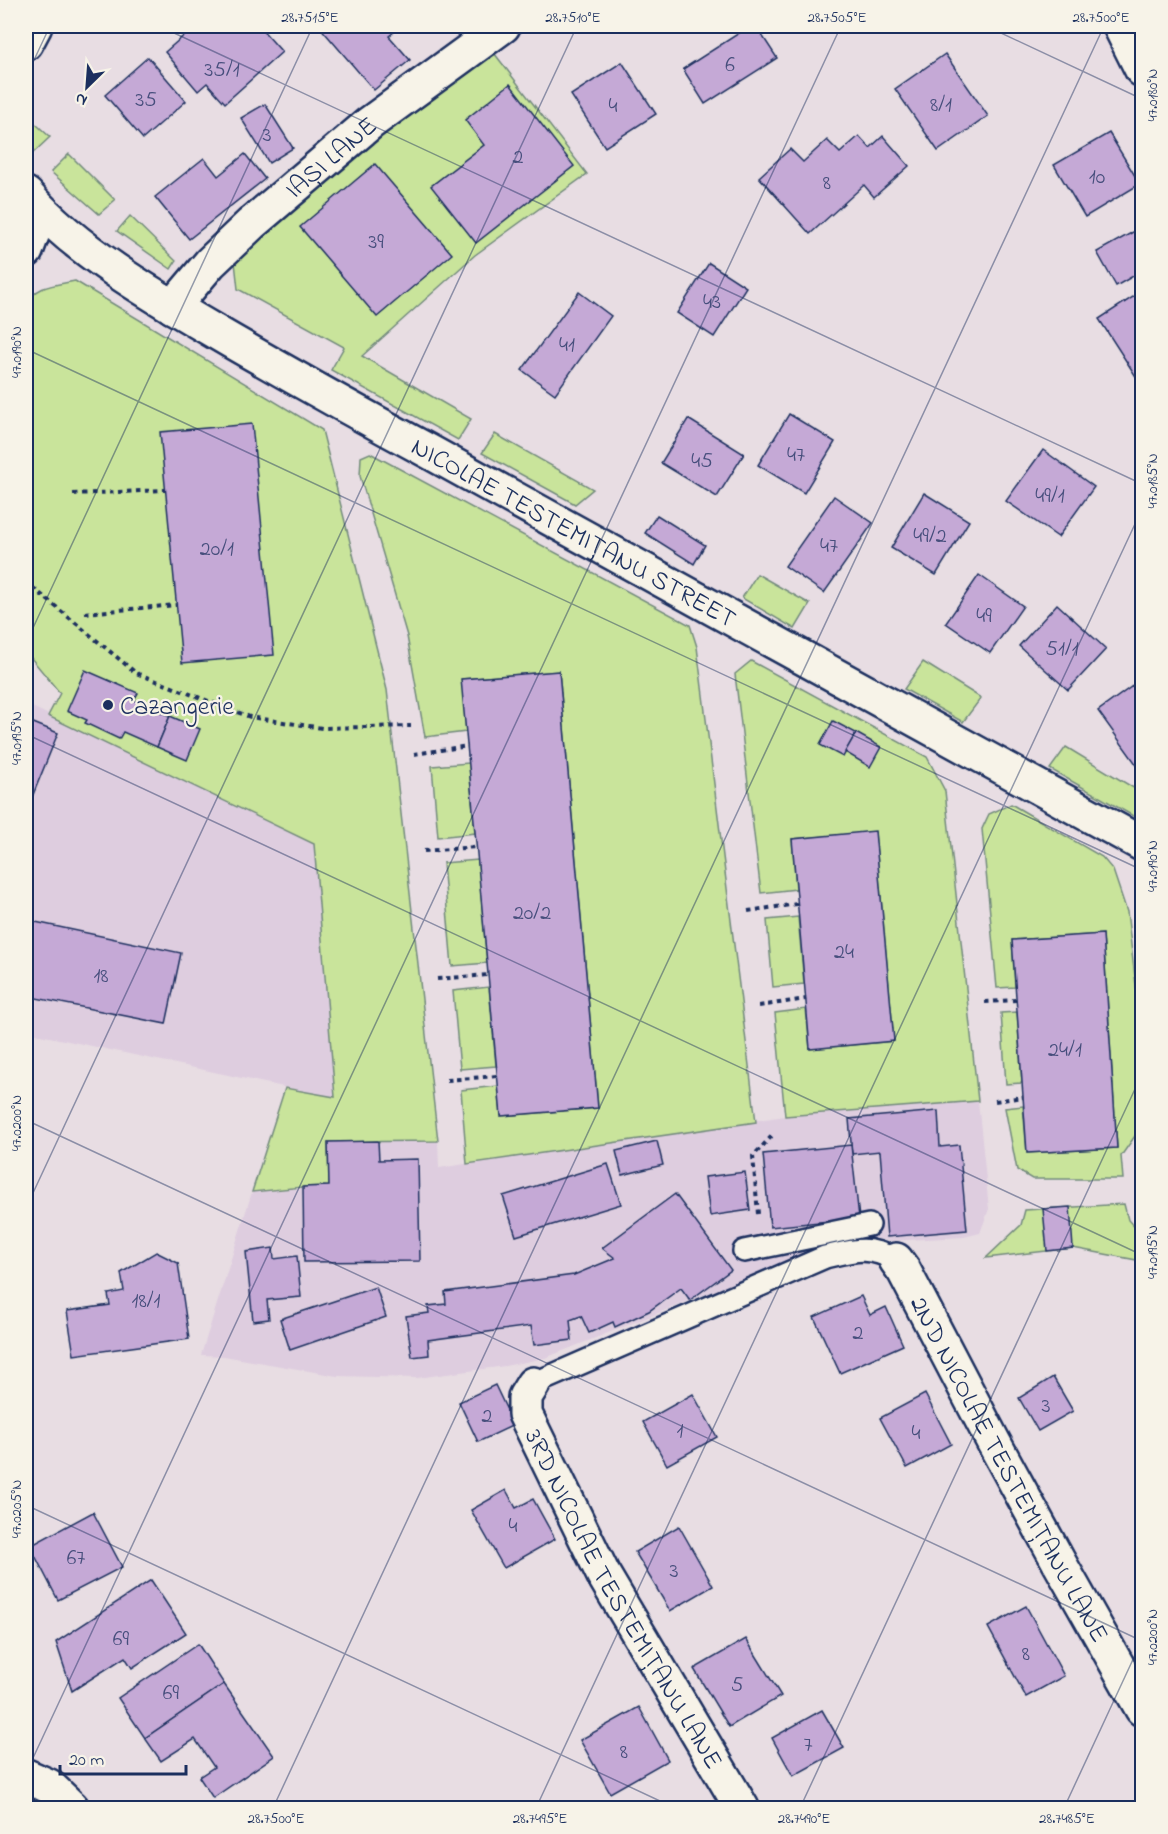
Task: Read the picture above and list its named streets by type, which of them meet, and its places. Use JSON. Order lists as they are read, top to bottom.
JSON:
{
  "streets": {
    "street": [
      "IAȘI LANE",
      "NICOLAE TESTEMIȚANU STREET",
      "2ND NICOLAE TESTEMIȚANU LANE",
      "3RD NICOLAE TESTEMIȚANU LANE"
    ]
  },
  "crossings": [
    ["IAȘI LANE", "NICOLAE TESTEMIȚANU STREET"]
  ],
  "places": ["Cazangerie"],
  "house_numbers": [
    "6",
    "35/1",
    "35",
    "8/1",
    "4",
    "3",
    "2",
    "10",
    "8",
    "39",
    "43",
    "41",
    "47",
    "45",
    "49/1",
    "49/2",
    "47",
    "20/1",
    "49",
    "51/1",
    "20/2",
    "24",
    "18",
    "24/1",
    "18/1",
    "2",
    "3",
    "2",
    "1",
    "4",
    "4",
    "67",
    "3",
    "69",
    "8",
    "5",
    "69",
    "7",
    "8"
  ],
  "scale_bar": "20 m",
  "north": "bottom left",
  "coordinates": [
    "28.7515°E",
    "28.7510°E",
    "28.7505°E",
    "28.7500°E",
    "47.0180°N",
    "47.0190°N",
    "47.0185°N",
    "47.0195°N",
    "47.0200°N",
    "47.0205°N",
    "28.7495°E",
    "28.7490°E",
    "28.7485°E"
  ]
}
